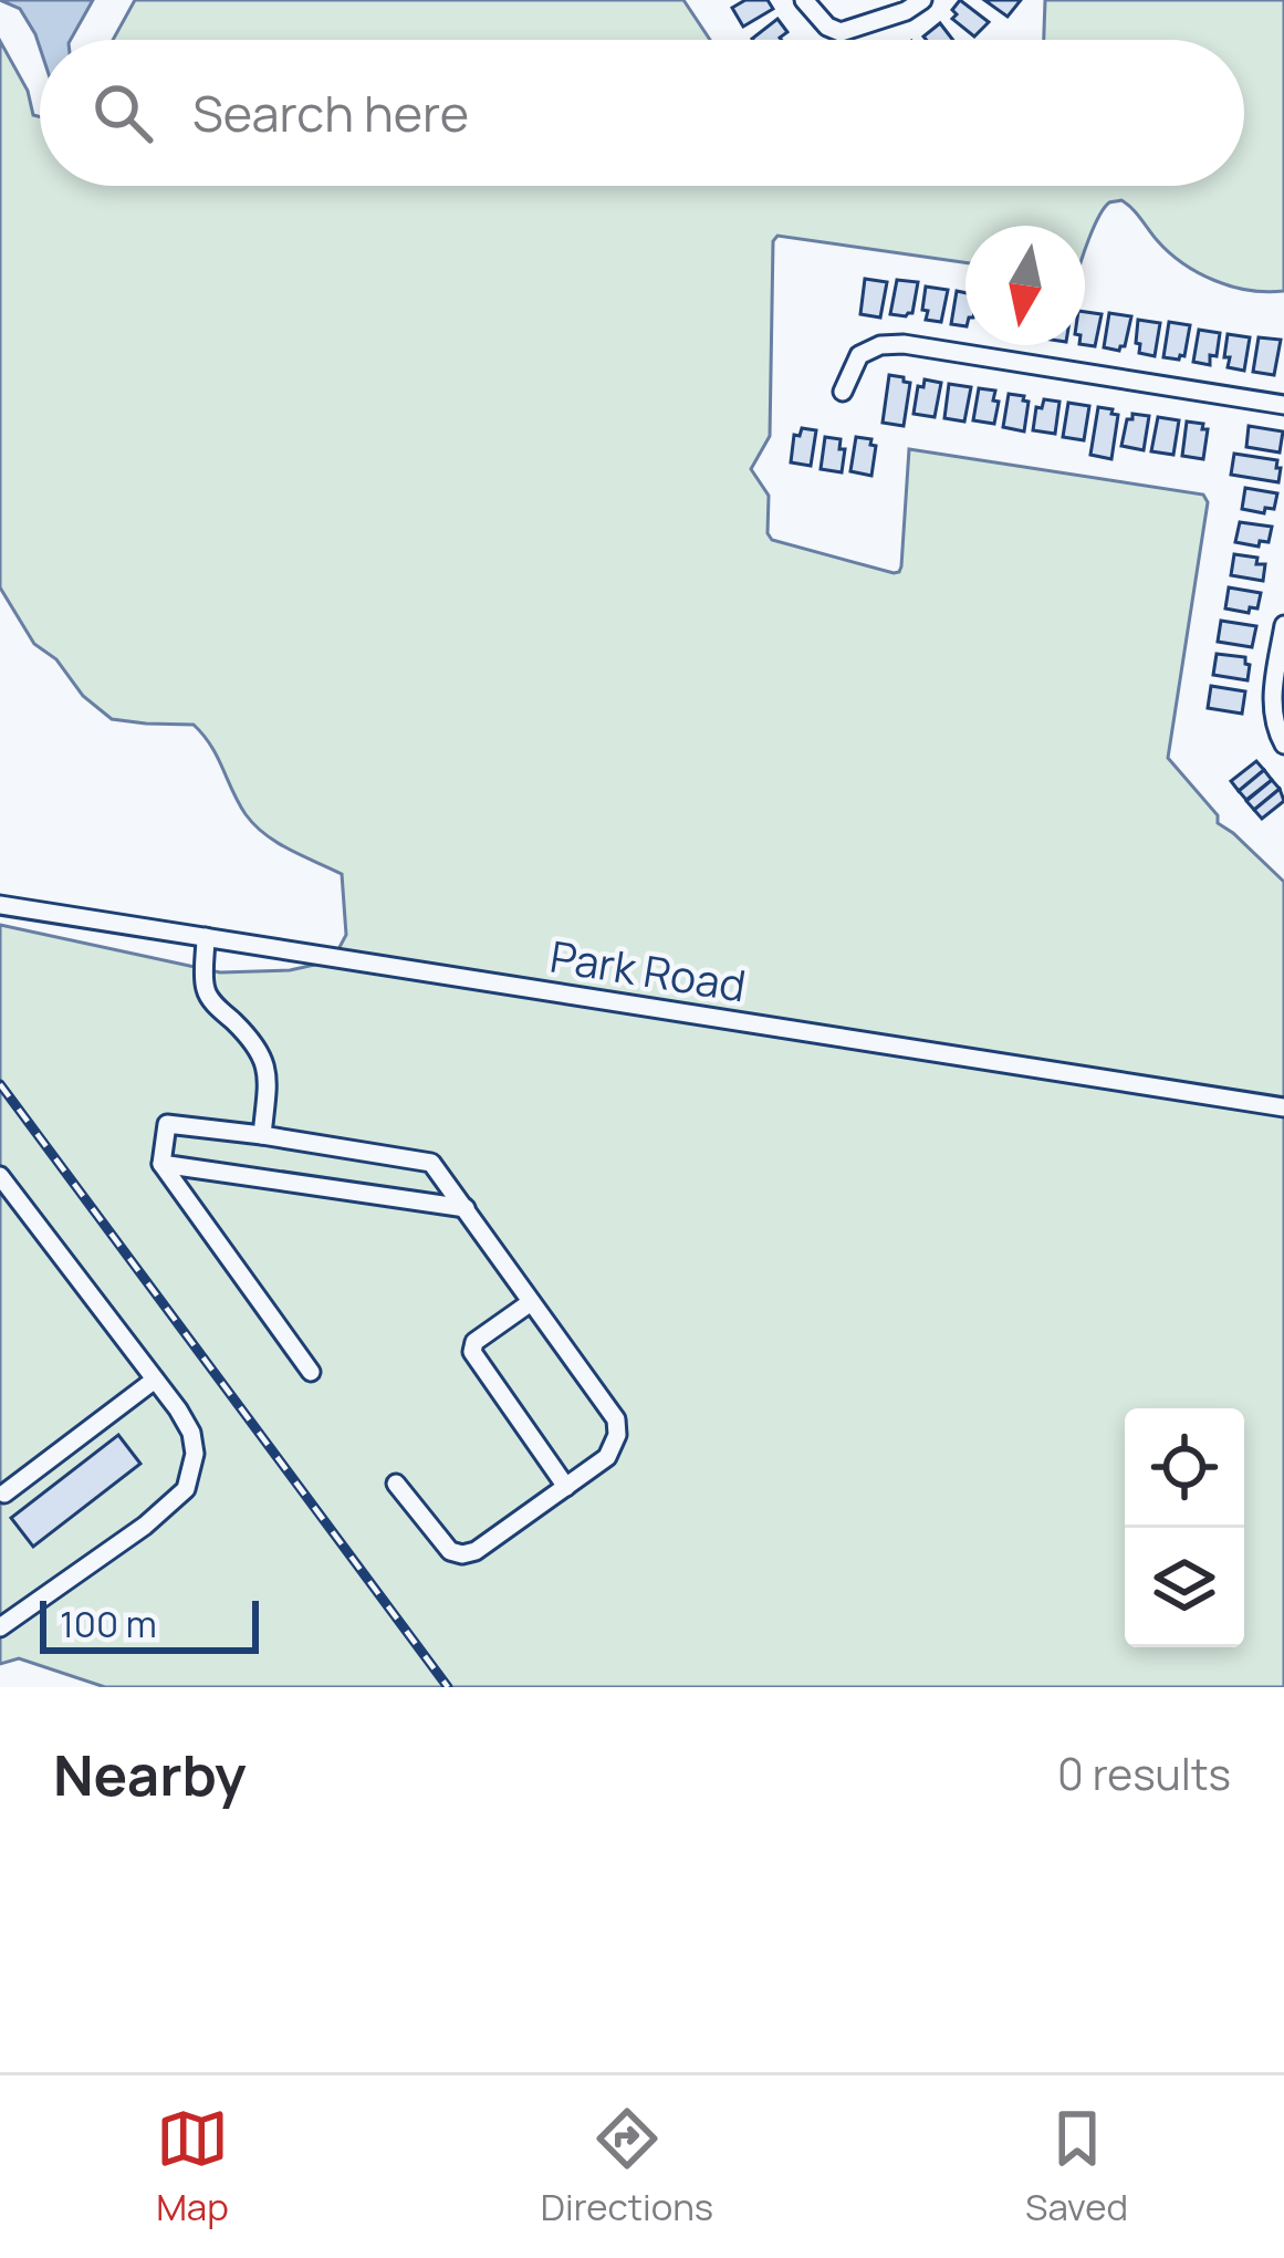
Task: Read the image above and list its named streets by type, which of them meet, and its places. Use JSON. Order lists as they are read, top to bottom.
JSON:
{
  "streets": {
    "street": ["Park Road"]
  },
  "scale_bar": "100 m",
  "north": "bottom",
  "page": {
    "search": "Search here",
    "scale": "100 m",
    "heading": ["Nearby", "0 results"],
    "nav": ["Map", "Directions", "Saved"]
  }
}
